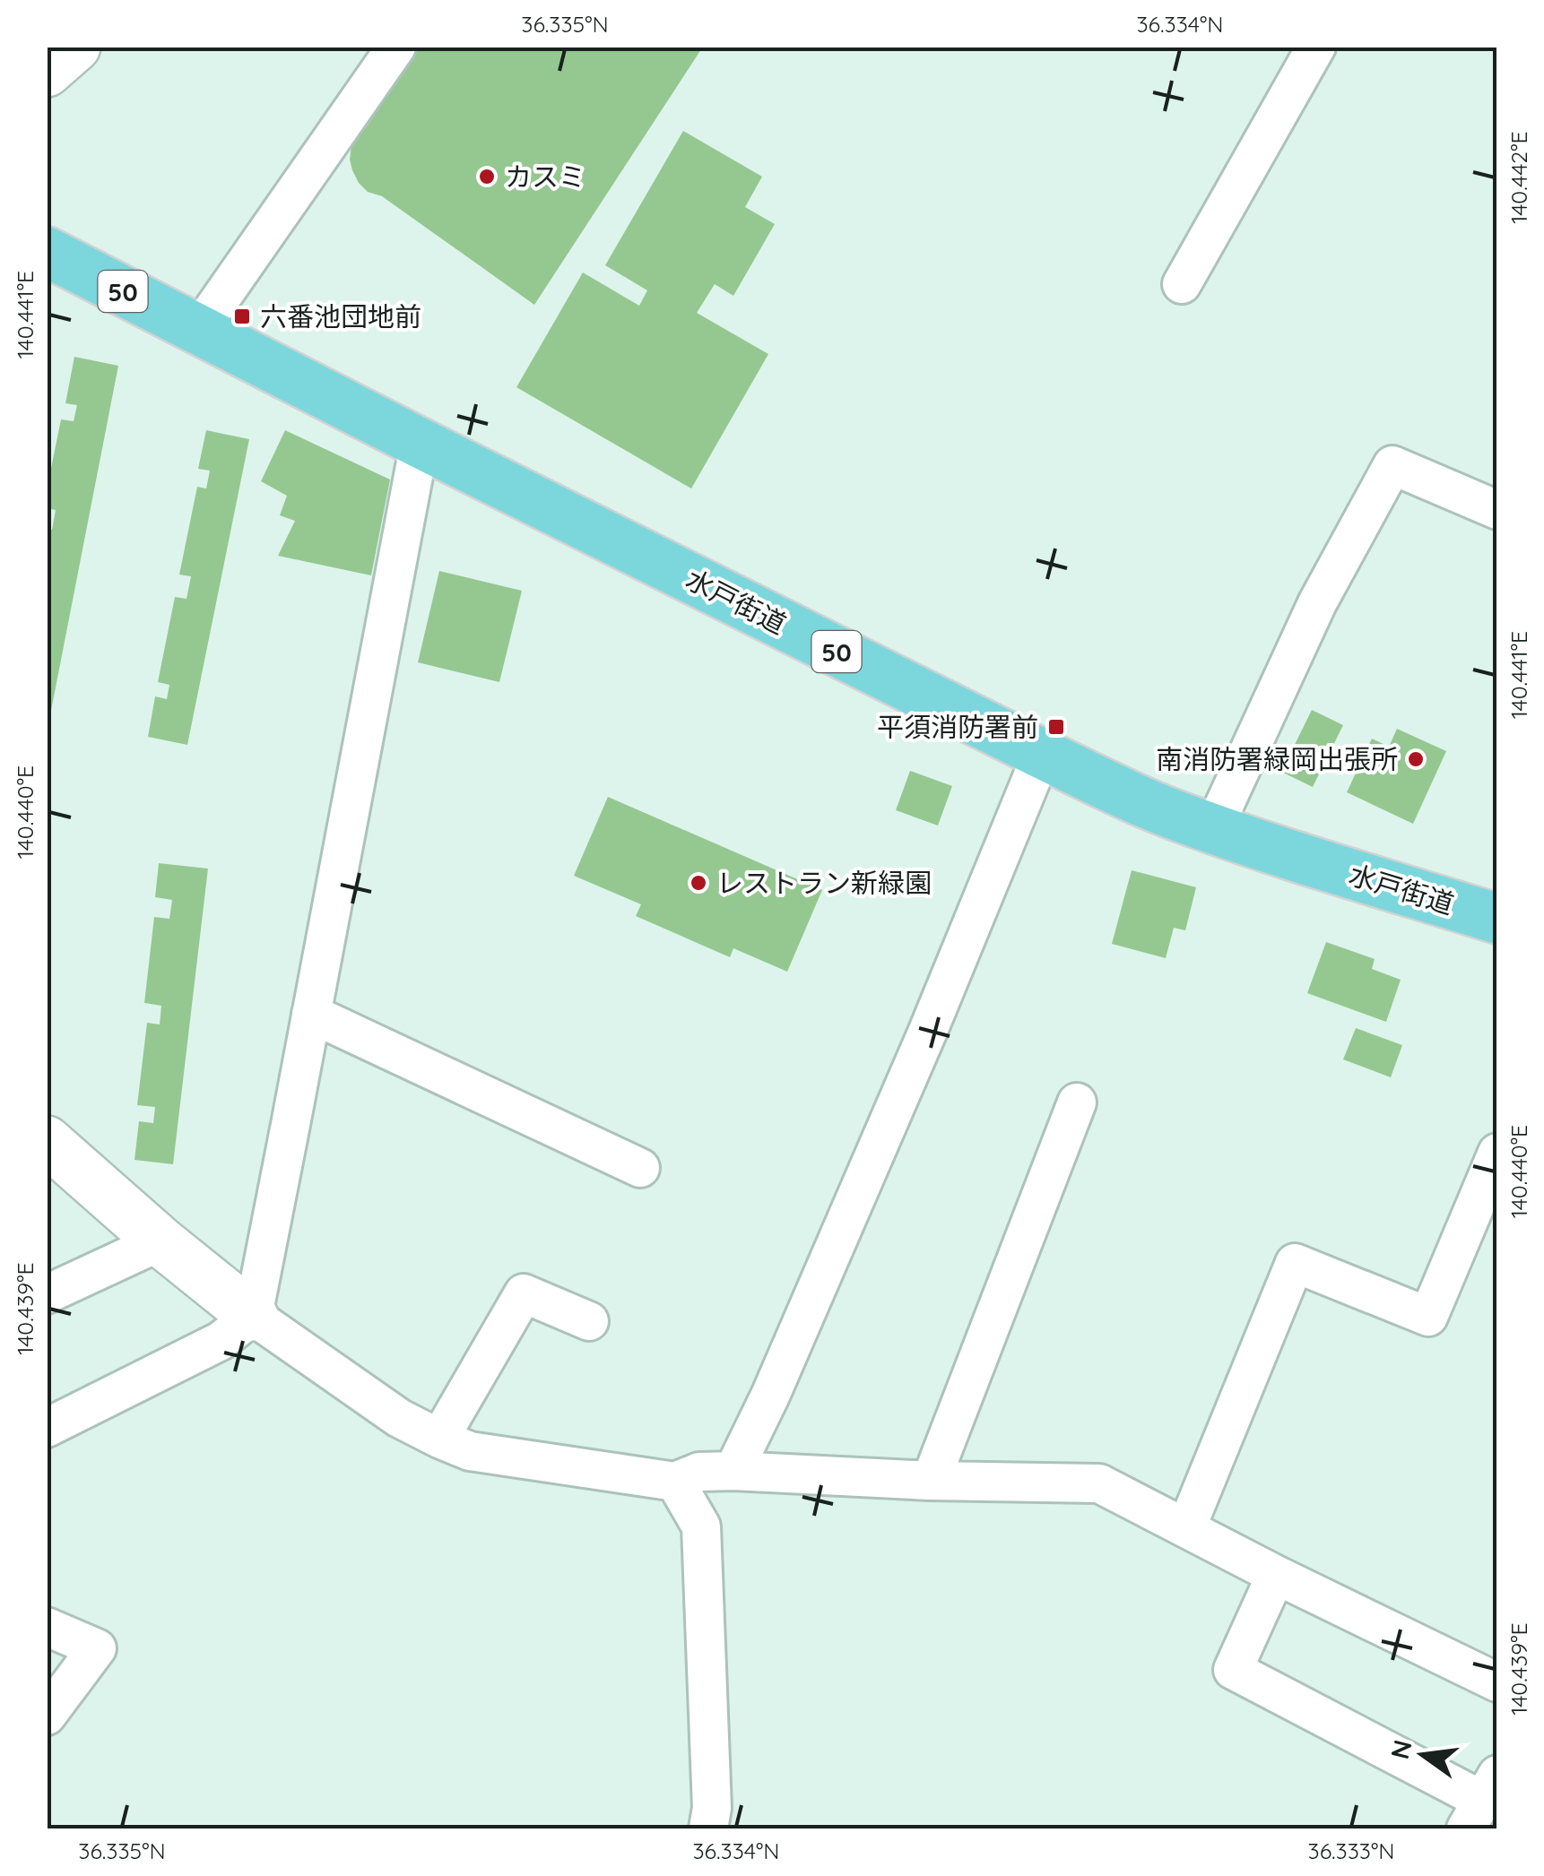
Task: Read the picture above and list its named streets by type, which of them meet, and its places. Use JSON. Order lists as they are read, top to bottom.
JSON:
{
  "streets": {
    "main road": ["50", "水戸街道"]
  },
  "places": {
    "other": ["カスミ", "南消防署緑岡出張所", "レストラン新緑園"],
    "transit": ["六番池団地前", "平須消防署前"]
  },
  "north": "left",
  "coordinates": [
    "36.335°N",
    "36.334°N",
    "140.442°E",
    "140.441°E",
    "140.440°E",
    "140.439°E",
    "36.333°N"
  ]
}
